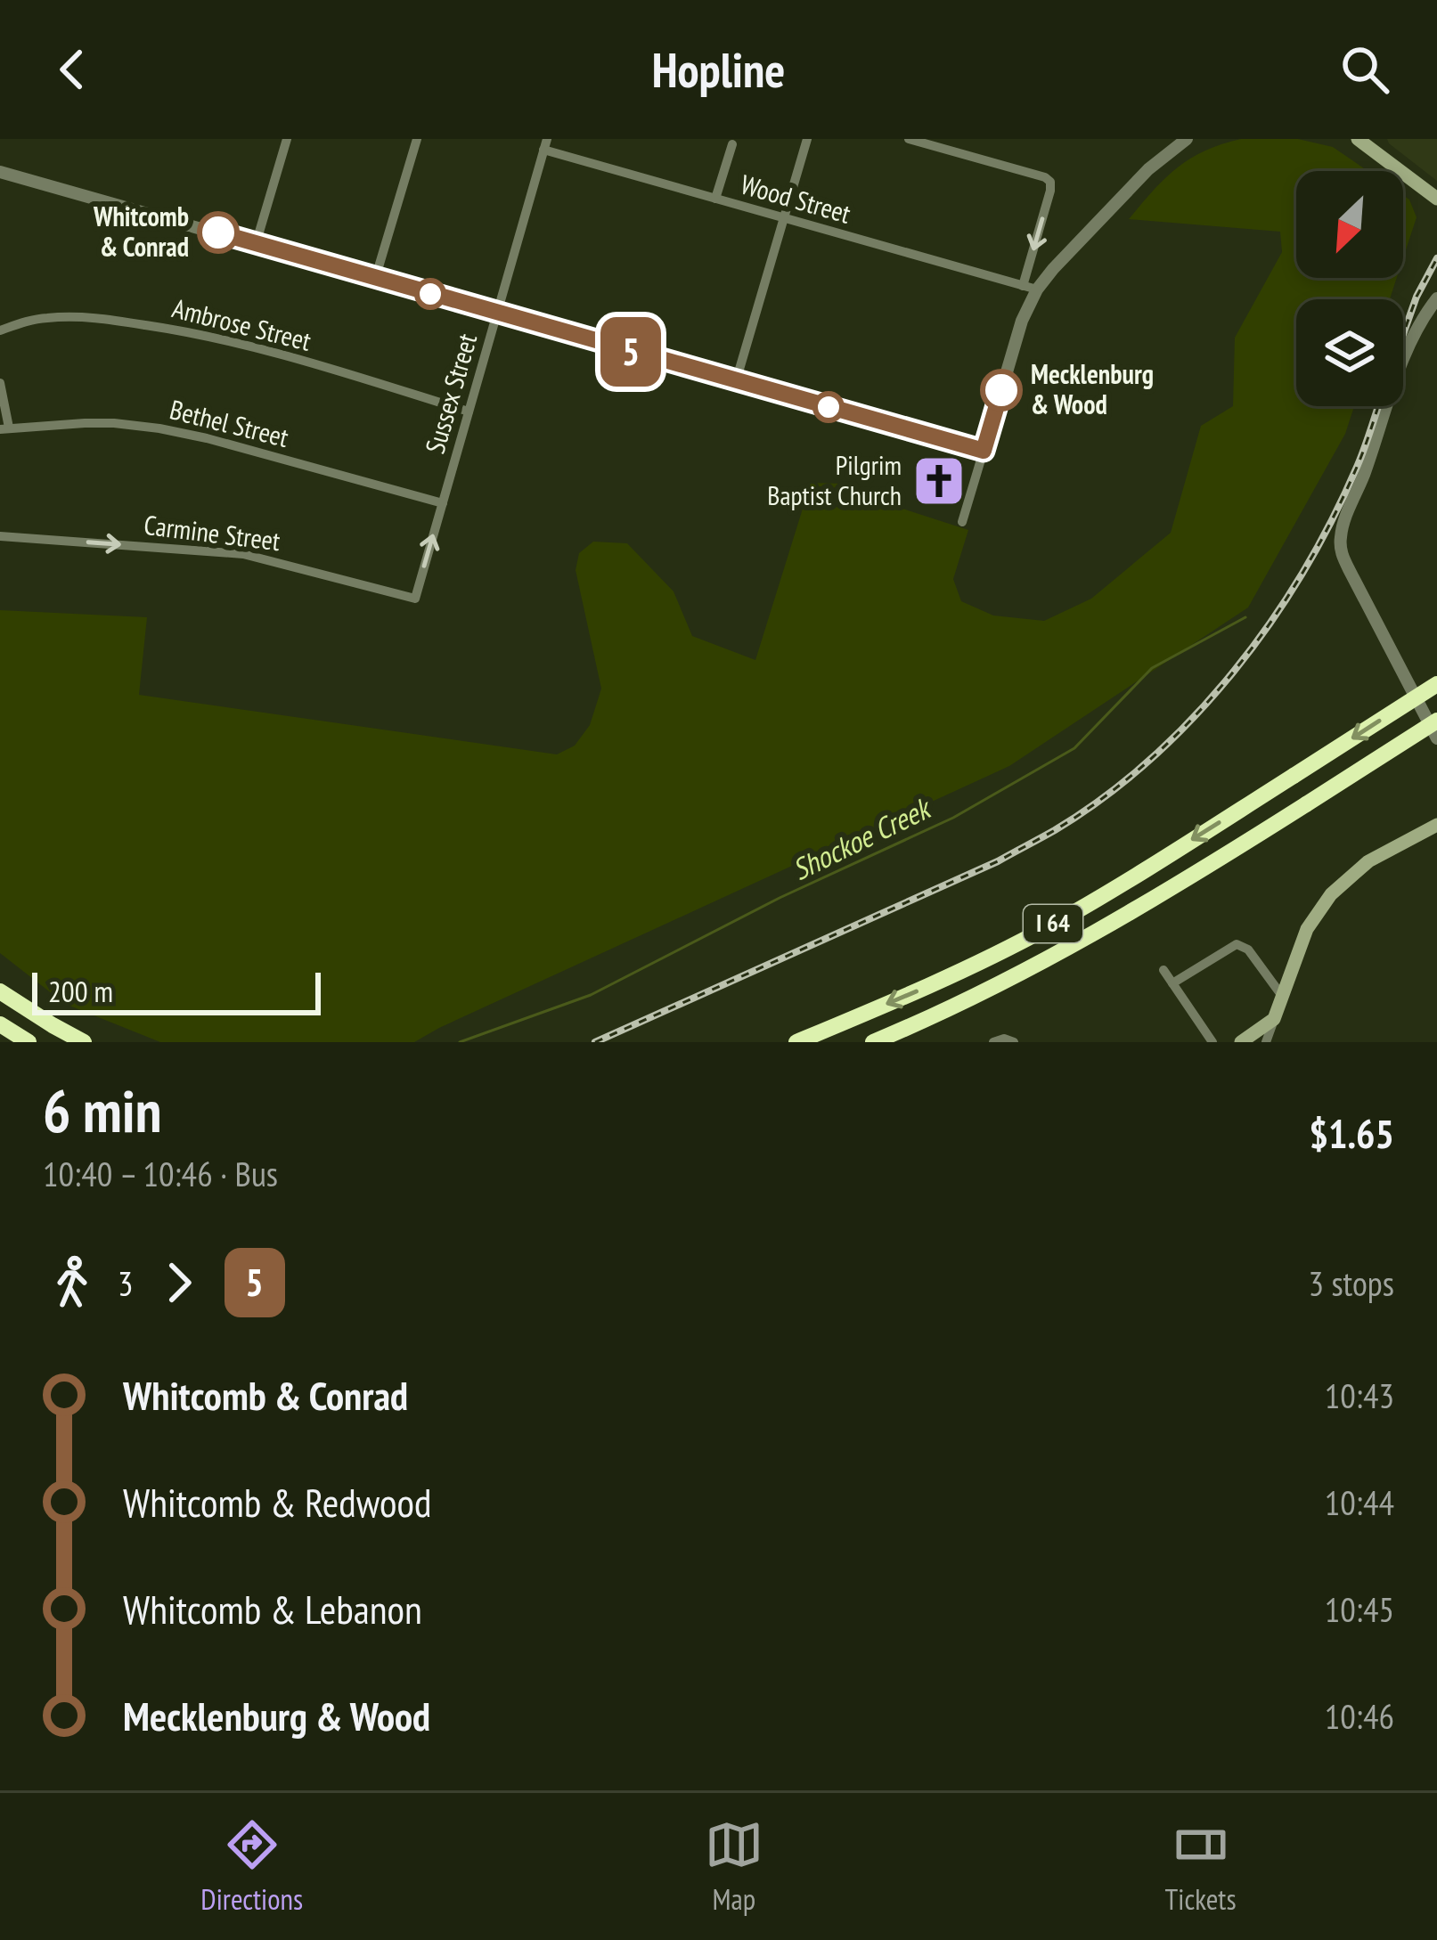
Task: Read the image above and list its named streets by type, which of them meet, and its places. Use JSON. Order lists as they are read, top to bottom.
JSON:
{
  "streets": {
    "highway": ["I 64"],
    "street": [
      "Wood Street",
      "Ambrose Street",
      "Sussex Street",
      "Bethel Street",
      "Carmine Street"
    ]
  },
  "crossings": [
    ["Wood Street", "Sussex Street"],
    ["Ambrose Street", "Sussex Street"],
    ["Sussex Street", "Bethel Street"],
    ["Sussex Street", "Carmine Street"]
  ],
  "one_way": ["Carmine Street"],
  "water": ["Shockoe Creek"],
  "places": {
    "other": ["Whitcomb & Conrad", "Mecklenburg & Wood"],
    "church": ["Pilgrim Baptist Church"]
  },
  "lines": ["bus line 5"],
  "scale_bar": "200 m",
  "north": "bottom left",
  "page": {
    "header": "Hopline",
    "on_map": "5",
    "scale": "200 m",
    "heading": ["6 min", "10:40 – 10:46 · Bus", "$1.65"],
    "legs": ["3", "5", "3 stops"],
    "list": [
      {
        "name": "Whitcomb & Conrad",
        "value": "10:43"
      },
      {
        "name": "Whitcomb & Redwood",
        "value": "10:44"
      },
      {
        "name": "Whitcomb & Lebanon",
        "value": "10:45"
      },
      {
        "name": "Mecklenburg & Wood",
        "value": "10:46"
      }
    ],
    "tabs": ["Directions", "Map", "Tickets"]
  }
}
